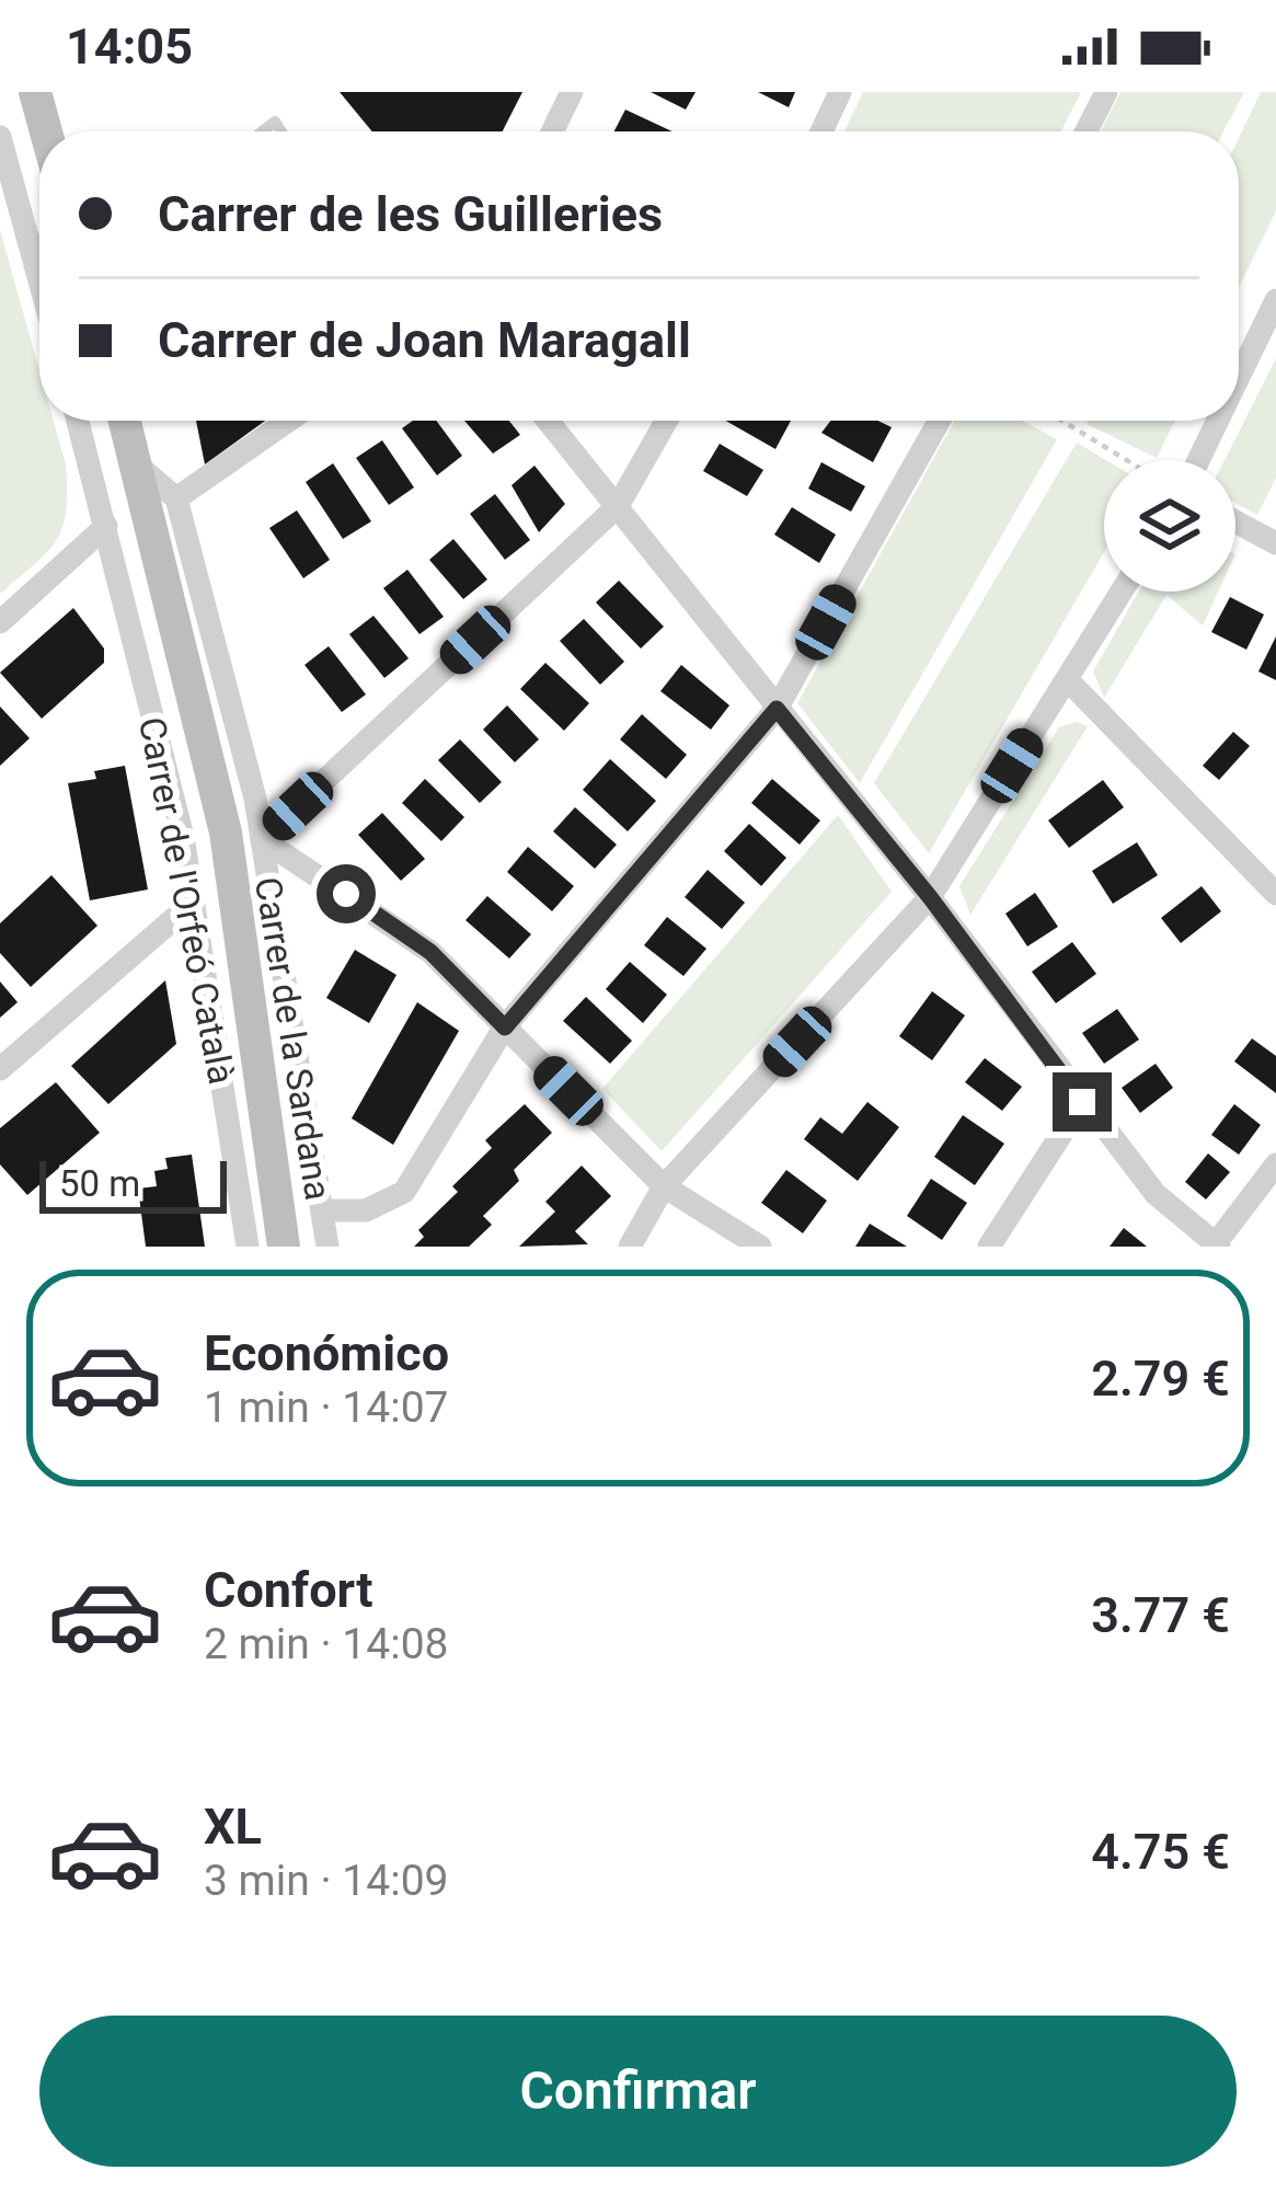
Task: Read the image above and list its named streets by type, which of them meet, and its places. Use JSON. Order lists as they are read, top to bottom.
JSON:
{
  "streets": {
    "street": ["Carrer de l'Orfeó Català", "Carrer de la Sardana"]
  },
  "scale_bar": "50 m",
  "page": {
    "status": "14:05",
    "banner": ["Carrer de les Guilleries", "Carrer de Joan Maragall"],
    "scale": "50 m",
    "list": [
      {
        "name": "Económico",
        "note": "1 min · 14:07",
        "value": "2.79 €"
      },
      {
        "name": "Confort",
        "note": "2 min · 14:08",
        "value": "3.77 €"
      },
      {
        "name": "XL",
        "note": "3 min · 14:09",
        "value": "4.75 €"
      }
    ],
    "buttons": "Confirmar"
  }
}
